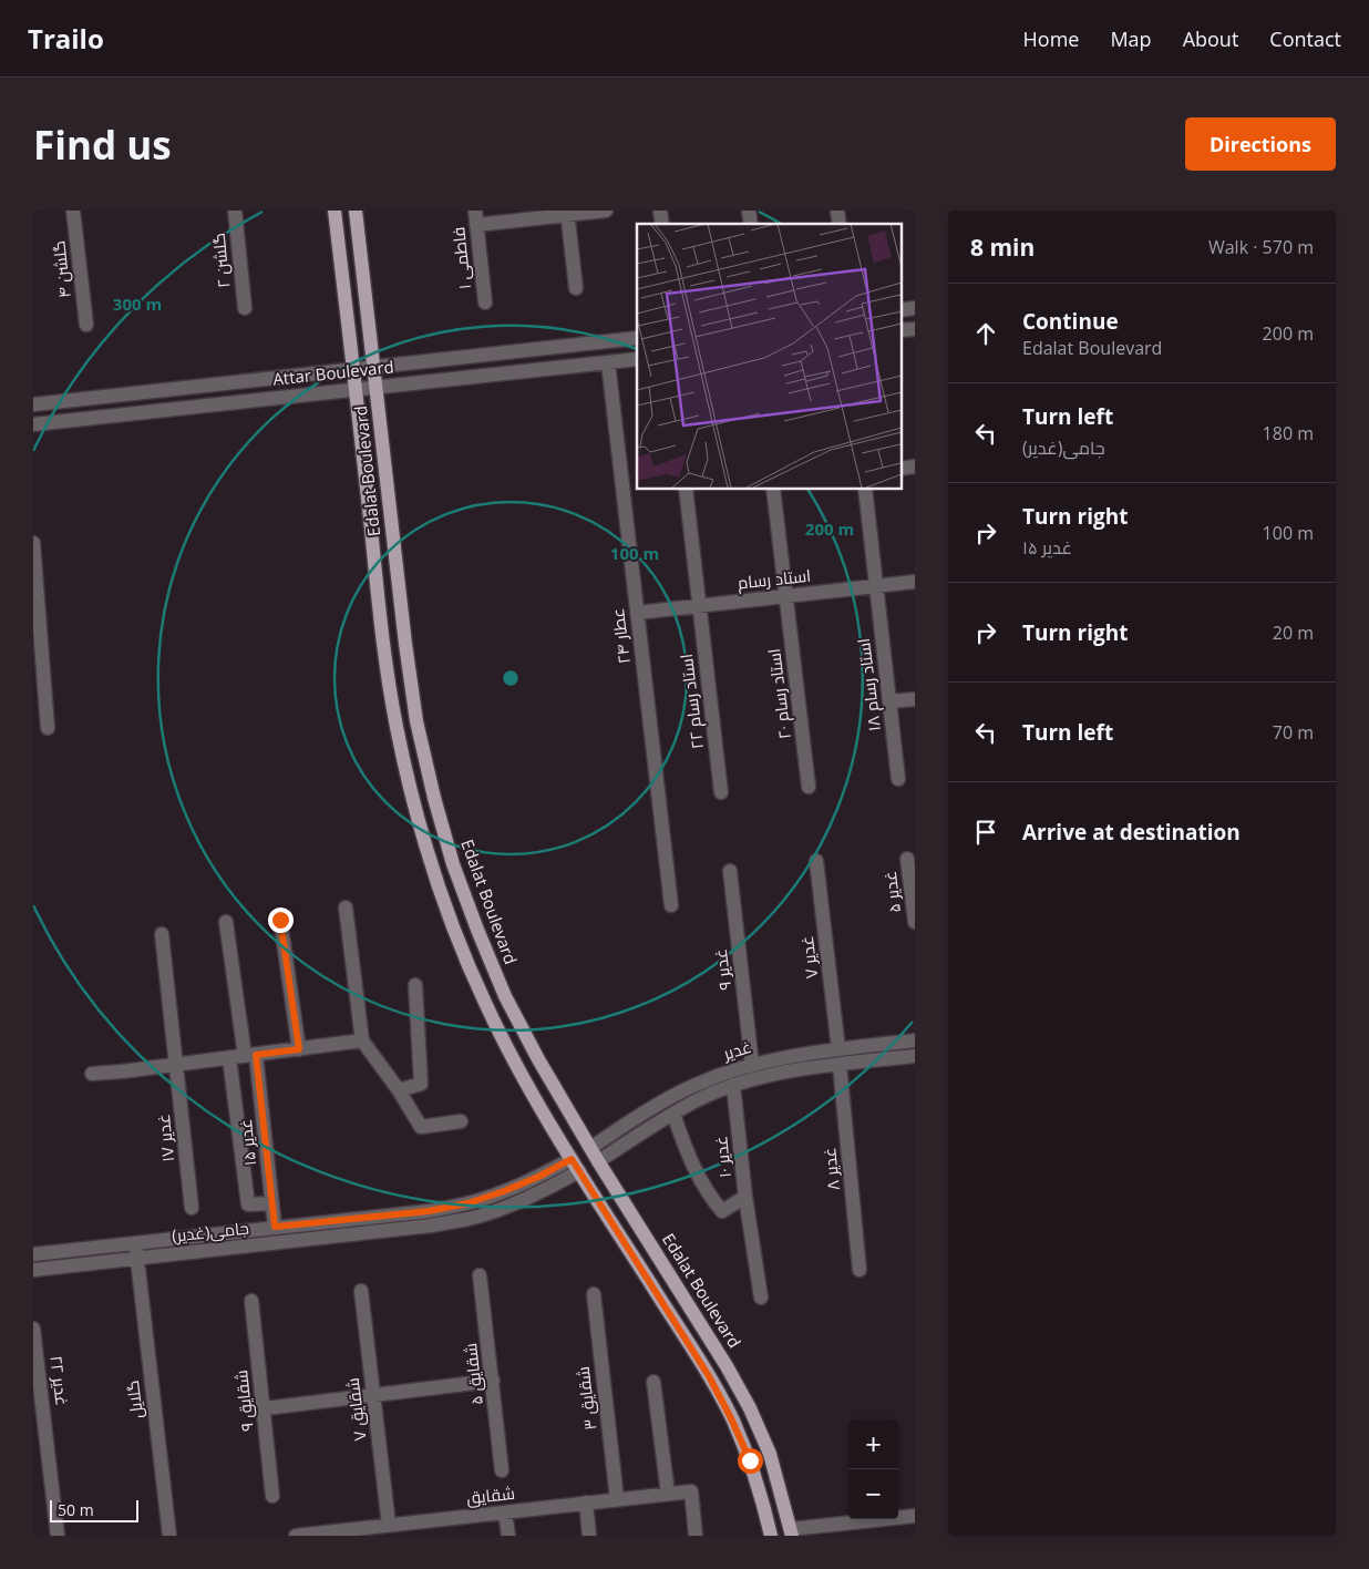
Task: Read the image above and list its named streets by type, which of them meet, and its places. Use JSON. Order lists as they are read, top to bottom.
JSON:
{
  "streets": {
    "main road": ["Edalat Boulevard"],
    "street": [
      "فاطمی ۱",
      "گلشن ۲",
      "گلشن ۴",
      "Attar Boulevard",
      "استاد رسام",
      "عطار ۲۴",
      "استاد رسام ۱۸",
      "استاد رسام ۲۰",
      "استاد رسام ۲۲",
      "غدیر ۵",
      "غدیر ۷",
      "غدیر ۹",
      "غدیر",
      "غدیر ۱۷",
      "غدیر ۱۵",
      "غدیر ۱۰",
      "غدیر ۸",
      "جامی(غدیر)",
      "شقایق ۵",
      "غدیر ۲۲",
      "شقایق ۳",
      "گلایل",
      "شقایق ۹",
      "شقایق ۷",
      "شقایق"
    ]
  },
  "crossings": [
    ["Attar Boulevard", "Edalat Boulevard"],
    ["Attar Boulevard", "عطار ۲۴"],
    ["Edalat Boulevard", "غدیر"],
    ["Edalat Boulevard", "جامی(غدیر)"],
    ["استاد رسام", "عطار ۲۴"],
    ["استاد رسام", "استاد رسام ۱۸"],
    ["استاد رسام", "استاد رسام ۲۰"],
    ["استاد رسام", "استاد رسام ۲۲"],
    ["غدیر ۷", "غدیر"],
    ["غدیر ۹", "غدیر"],
    ["غدیر", "غدیر ۱۰"],
    ["غدیر", "غدیر ۸"],
    ["غدیر ۱۵", "جامی(غدیر)"],
    ["جامی(غدیر)", "گلایل"],
    ["شقایق ۳", "شقایق"],
    ["شقایق ۷", "شقایق"]
  ],
  "scale_bar": "50 m",
  "page": {
    "header": "Trailo",
    "nav": [
      "Home",
      "Map",
      "About",
      "Contact"
    ],
    "buttons": "Directions",
    "title": "Find us",
    "heading": ["8 min", "Walk · 570 m"],
    "list": [
      ["Continue", "Edalat Boulevard", "200 m"],
      ["Turn left", "جامی(غدیر)", "180 m"],
      ["Turn right", "غدیر ۱۵", "100 m"],
      ["Turn right", "20 m"],
      ["Turn left", "70 m"],
      "Arrive at destination"
    ],
    "map_buttons": ["+", "−"],
    "scale": "50 m"
  },
  "rings": ["300 m", "200 m", "100 m"]
}
